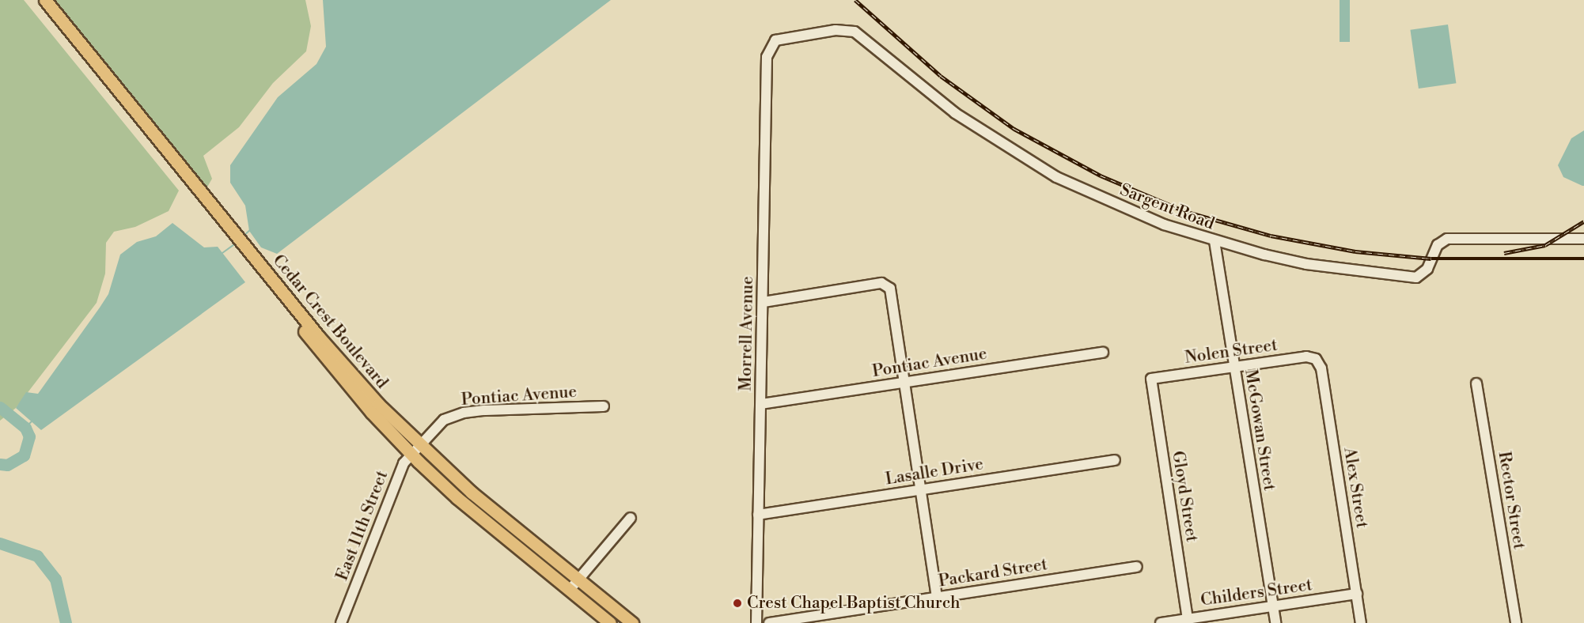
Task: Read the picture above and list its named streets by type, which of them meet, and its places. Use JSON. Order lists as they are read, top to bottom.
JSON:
{
  "streets": {
    "main road": ["Cedar Crest Boulevard"],
    "street": [
      "Sargent Road",
      "Morrell Avenue",
      "Nolen Street",
      "Pontiac Avenue",
      "McGowan Street",
      "Lasalle Drive",
      "Alex Street",
      "Gloyd Street",
      "Rector Street",
      "East 11th Street",
      "Packard Street",
      "Childers Street"
    ]
  },
  "crossings": [
    ["Sargent Road", "Morrell Avenue"],
    ["Sargent Road", "McGowan Street"],
    ["Cedar Crest Boulevard", "Pontiac Avenue"],
    ["Cedar Crest Boulevard", "East 11th Street"],
    ["Morrell Avenue", "Pontiac Avenue"],
    ["Morrell Avenue", "Lasalle Drive"],
    ["Nolen Street", "McGowan Street"],
    ["Nolen Street", "Alex Street"],
    ["Nolen Street", "Gloyd Street"],
    ["Pontiac Avenue", "East 11th Street"],
    ["McGowan Street", "Childers Street"],
    ["Alex Street", "Childers Street"],
    ["Gloyd Street", "Childers Street"]
  ],
  "places": ["Crest Chapel Baptist Church"]
}
